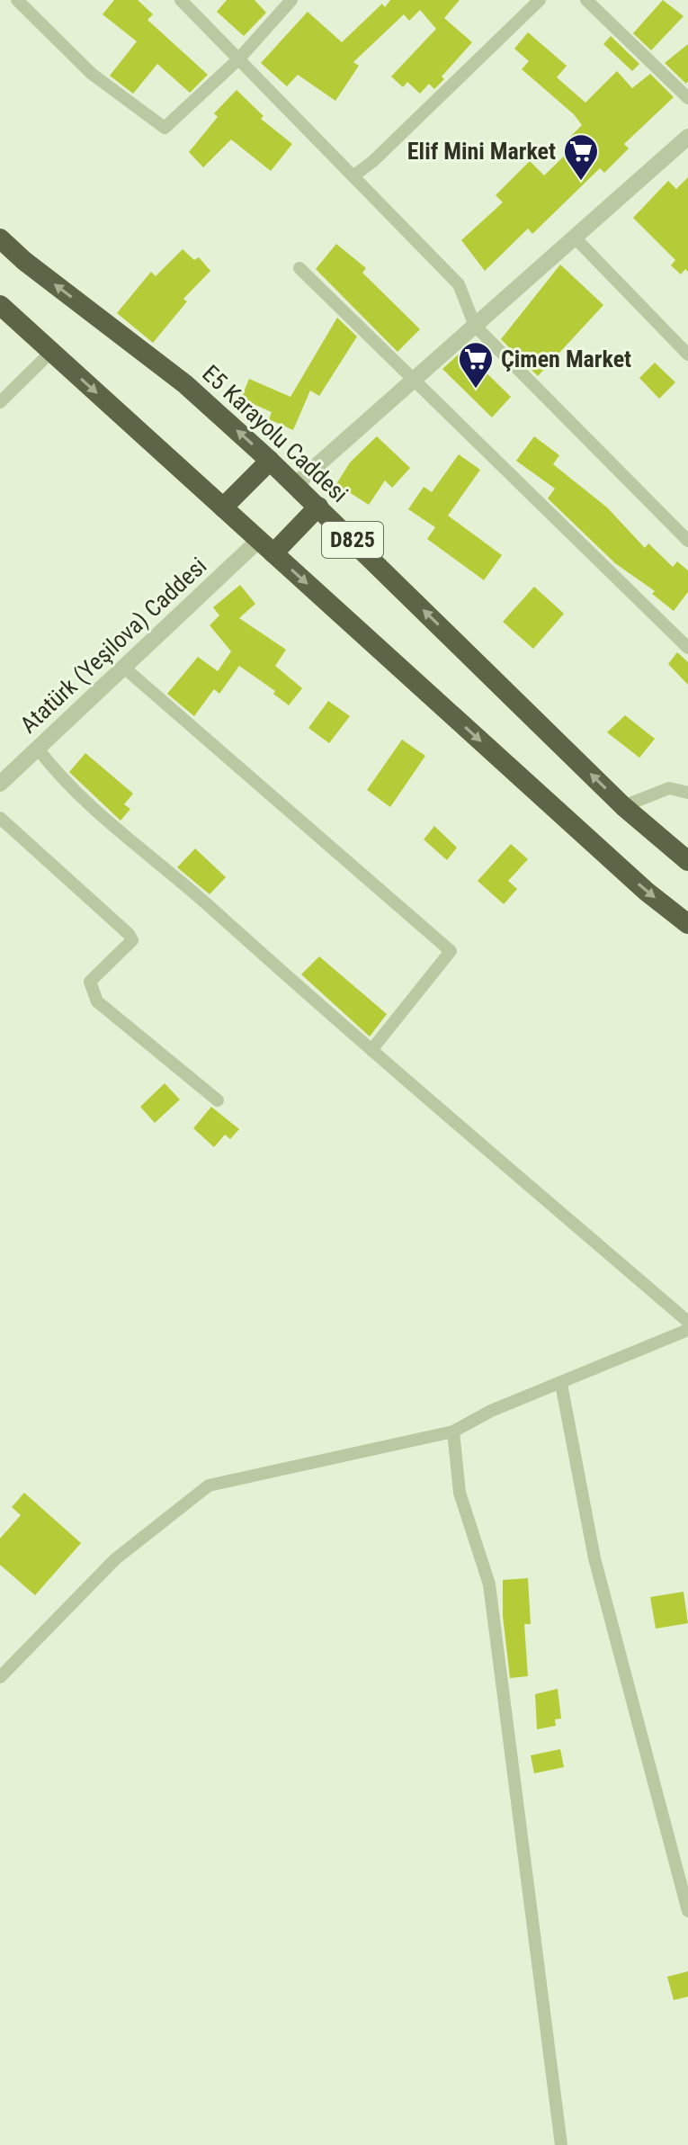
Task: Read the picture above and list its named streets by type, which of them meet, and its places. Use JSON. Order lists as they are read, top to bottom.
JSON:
{
  "streets": {
    "highway": ["E5 Karayolu Caddesi", "D825"],
    "street": ["Atatürk (Yeşilova) Caddesi"]
  },
  "crossings": [
    ["D825", "Atatürk (Yeşilova) Caddesi"]
  ],
  "places": {
    "supermarket": ["Elif Mini Market", "Çimen Market"]
  }
}
